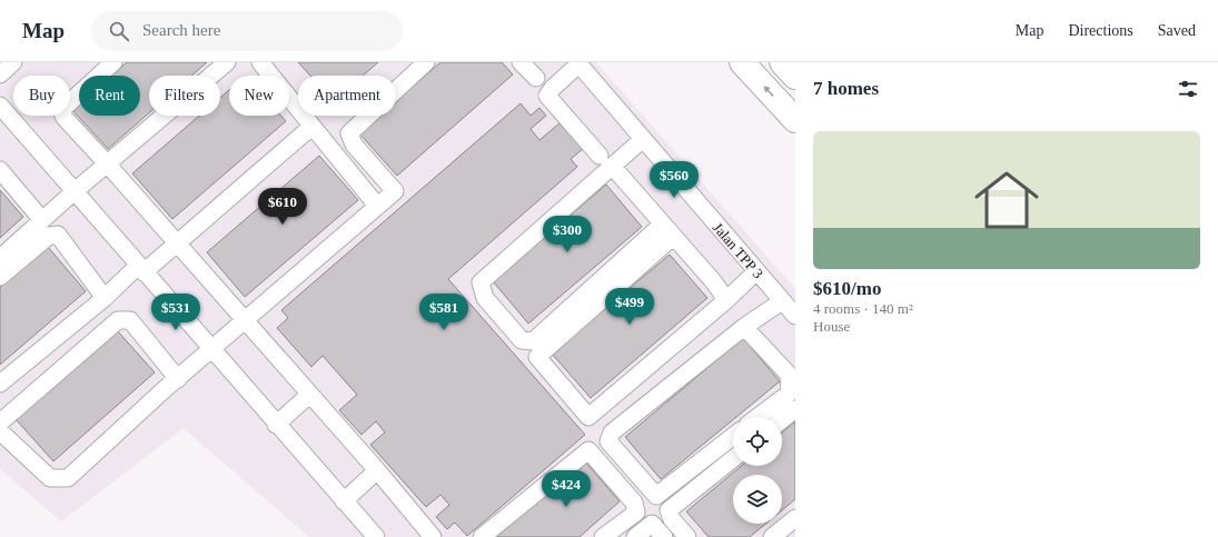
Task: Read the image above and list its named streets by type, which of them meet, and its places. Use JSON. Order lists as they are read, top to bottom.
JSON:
{
  "streets": {
    "street": ["Jalan TPP 3"]
  },
  "page": {
    "header": "Map",
    "search": "Search here",
    "nav": ["Map", "Directions", "Saved"],
    "heading": "7 homes",
    "chip": [
      "Buy",
      "Rent",
      "Filters",
      "New",
      "Apartment"
    ],
    "list": [
      {
        "name": "$610/mo",
        "note": "4 rooms · 140 m² · House"
      }
    ],
    "price": [
      "$560",
      "$610",
      "$300",
      "$499",
      "$531",
      "$581",
      "$424"
    ]
  }
}
